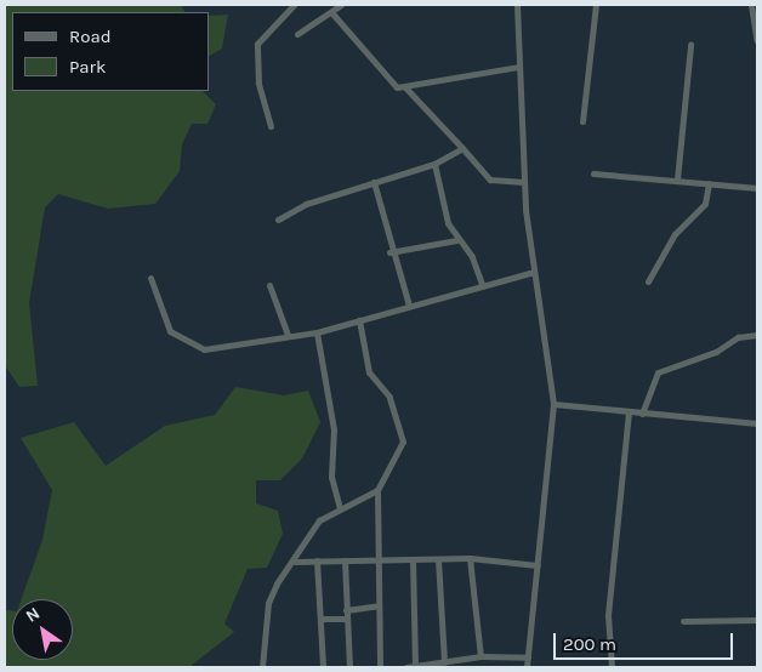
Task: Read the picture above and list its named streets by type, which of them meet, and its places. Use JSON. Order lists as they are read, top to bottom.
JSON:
{
  "legend": ["Road", "Park"],
  "scale_bar": "200 m",
  "north": "top left"
}
